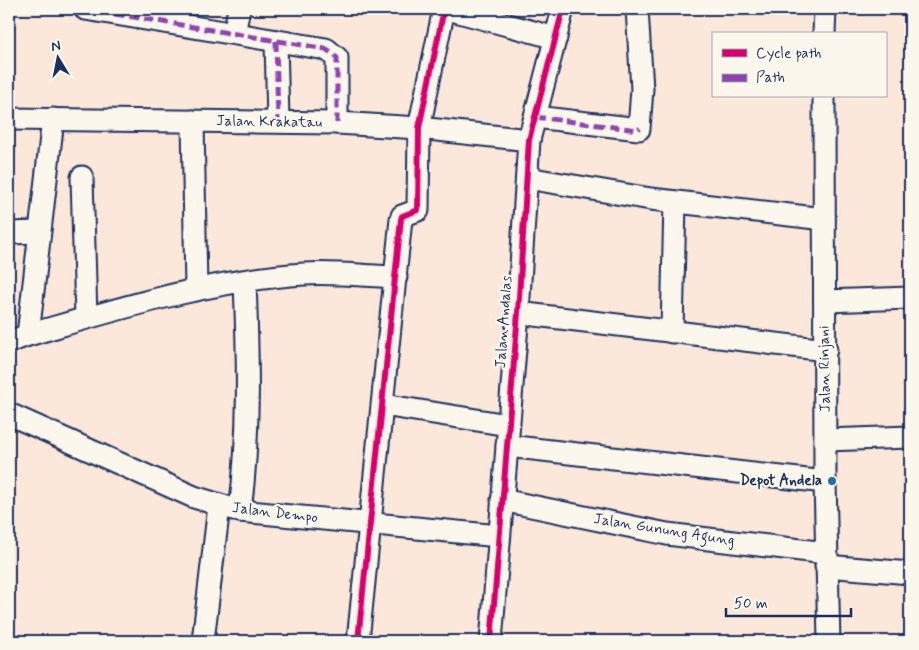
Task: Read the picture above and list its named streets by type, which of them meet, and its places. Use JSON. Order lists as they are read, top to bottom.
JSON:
{
  "streets": {
    "street": [
      "Jalan Krakatau",
      "Jalan Andalas",
      "Jalan Rinjani",
      "Jalan Dempo",
      "Jalan Gunung Agung"
    ]
  },
  "crossings": [
    ["Jalan Krakatau", "Jalan Andalas"],
    ["Jalan Andalas", "Jalan Dempo"],
    ["Jalan Andalas", "Jalan Gunung Agung"],
    ["Jalan Rinjani", "Jalan Gunung Agung"]
  ],
  "places": ["Depot Andela"],
  "legend": ["Cycle path", "Path"],
  "scale_bar": "50 m",
  "north": "top"
}
